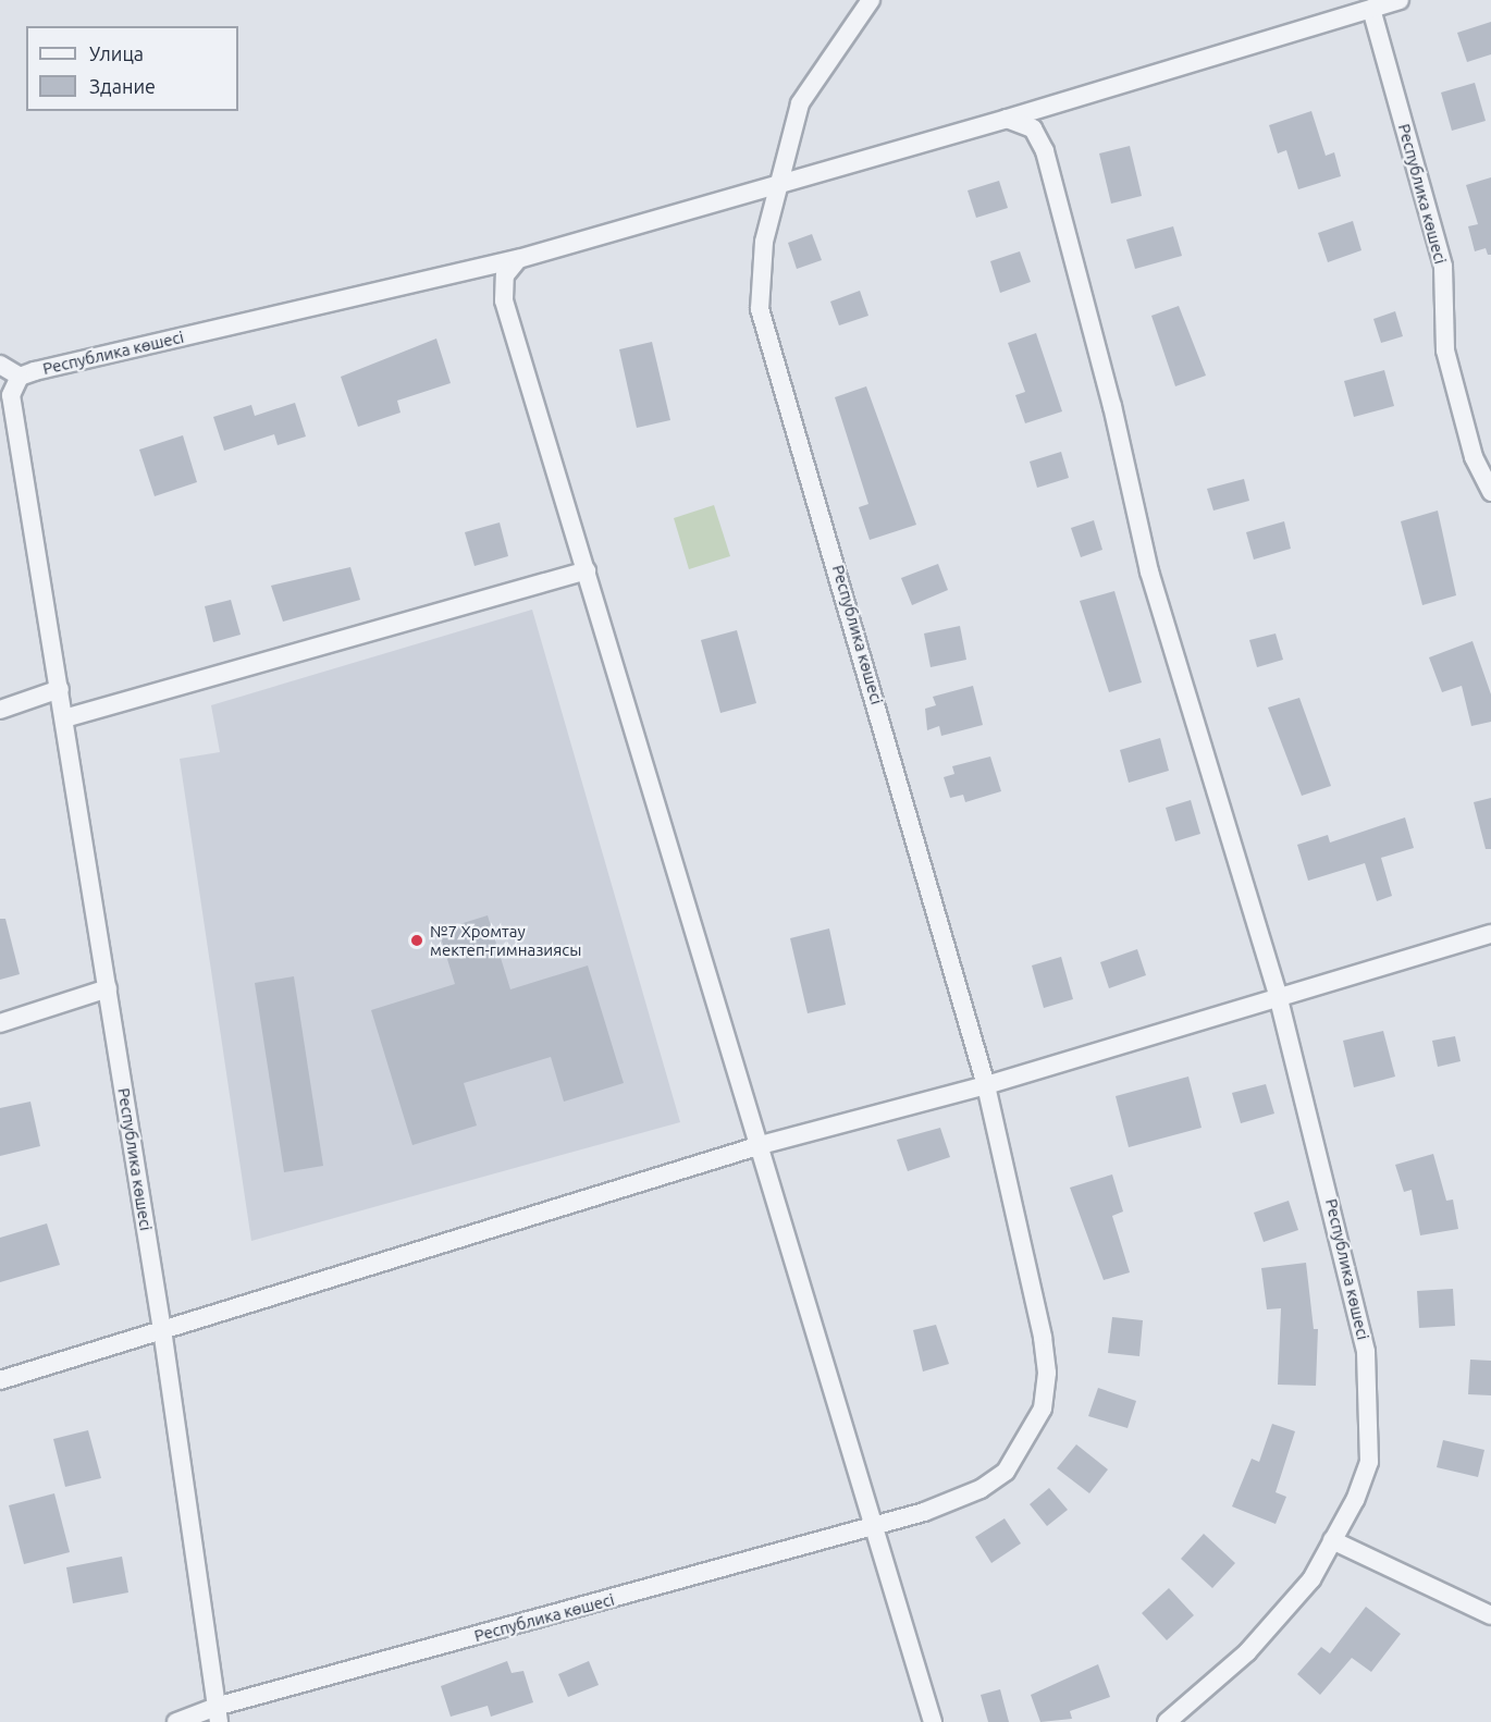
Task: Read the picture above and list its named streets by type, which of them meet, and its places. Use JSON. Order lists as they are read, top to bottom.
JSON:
{
  "streets": {
    "street": ["Республика көшесі"]
  },
  "places": ["№7 Хромтау мектеп-гимназиясы"],
  "legend": ["Улица", "Здание"]
}
